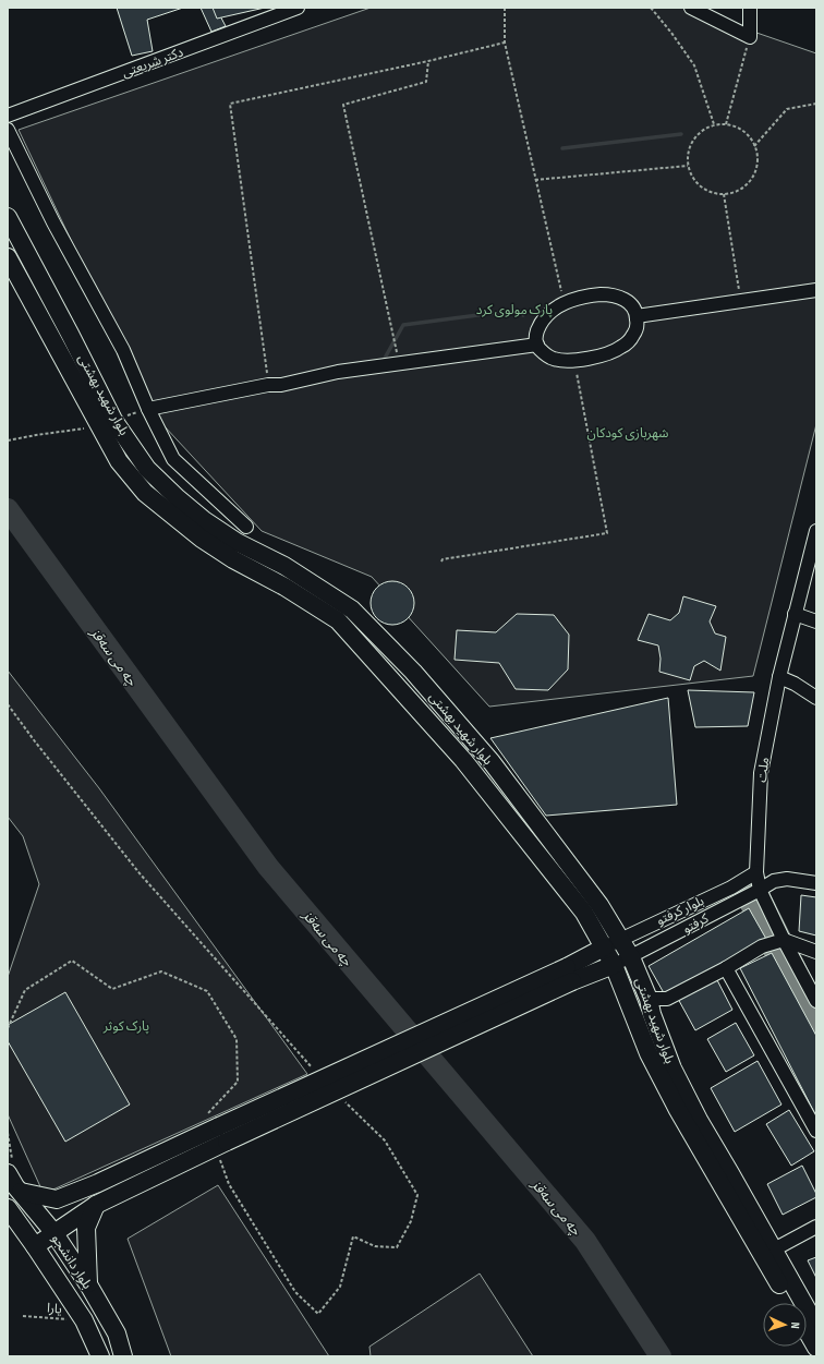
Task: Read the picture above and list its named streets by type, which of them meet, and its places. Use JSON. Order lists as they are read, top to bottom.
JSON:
{
  "streets": {
    "main road": ["بلوار شهید بهشتی", "بلوار دانشجو"],
    "street": [
      "دکتر شریعتی",
      "ملت",
      "بلوار کرفتو",
      "کرفتو"
    ],
    "path": ["یارا"]
  },
  "crossings": [
    ["بلوار شهید بهشتی", "بلوار کرفتو"],
    ["بلوار شهید بهشتی", "کرفتو"],
    ["ملت", "بلوار کرفتو"],
    ["ملت", "کرفتو"],
    ["بلوار دانشجو", "یارا"]
  ],
  "water": ["چە می سەقز"],
  "parks": ["پارک مولوی کرد", "شهربازی کودکان", "پارک کوثر"],
  "north": "right"
}
